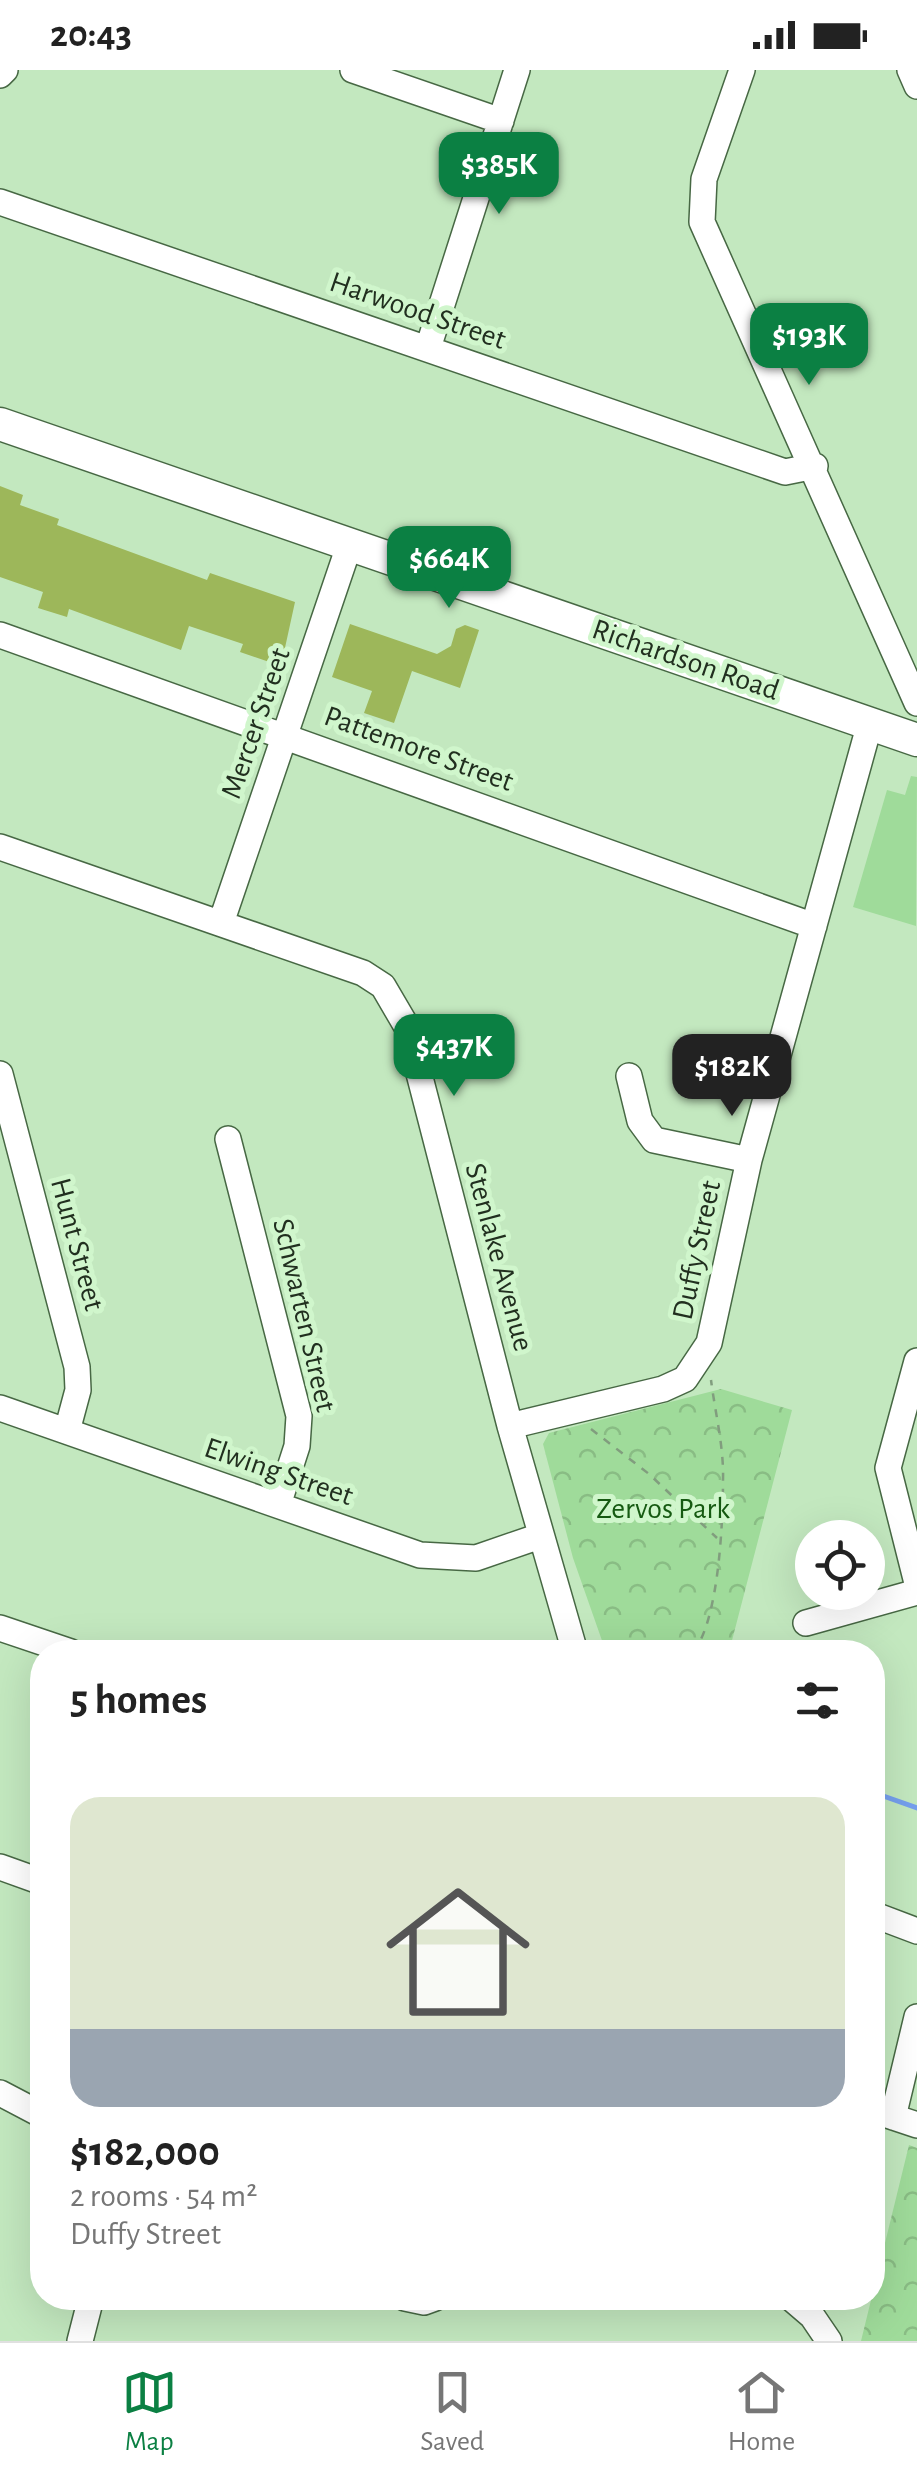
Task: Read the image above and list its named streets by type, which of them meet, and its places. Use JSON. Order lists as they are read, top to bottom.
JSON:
{
  "streets": {
    "main road": ["Richardson Road"],
    "street": [
      "Harwood Street",
      "Mercer Street",
      "Pattemore Street",
      "Hunt Street",
      "Duffy Street",
      "Stenlake Avenue",
      "Schwarten Street",
      "Elwing Street"
    ]
  },
  "crossings": [
    ["Richardson Road", "Mercer Street"],
    ["Richardson Road", "Duffy Street"],
    ["Mercer Street", "Pattemore Street"],
    ["Mercer Street", "Stenlake Avenue"],
    ["Pattemore Street", "Duffy Street"],
    ["Hunt Street", "Elwing Street"],
    ["Duffy Street", "Stenlake Avenue"],
    ["Stenlake Avenue", "Elwing Street"],
    ["Schwarten Street", "Elwing Street"]
  ],
  "parks": ["Zervos Park"],
  "page": {
    "status": "20:43",
    "price": [
      "$385K",
      "$193K",
      "$664K",
      "$437K",
      "$182K"
    ],
    "heading": "5 homes",
    "list": [
      {
        "name": "$182,000",
        "note": "2 rooms · 54 m² · Duffy Street"
      }
    ],
    "tabs": ["Map", "Saved", "Home"]
  }
}
